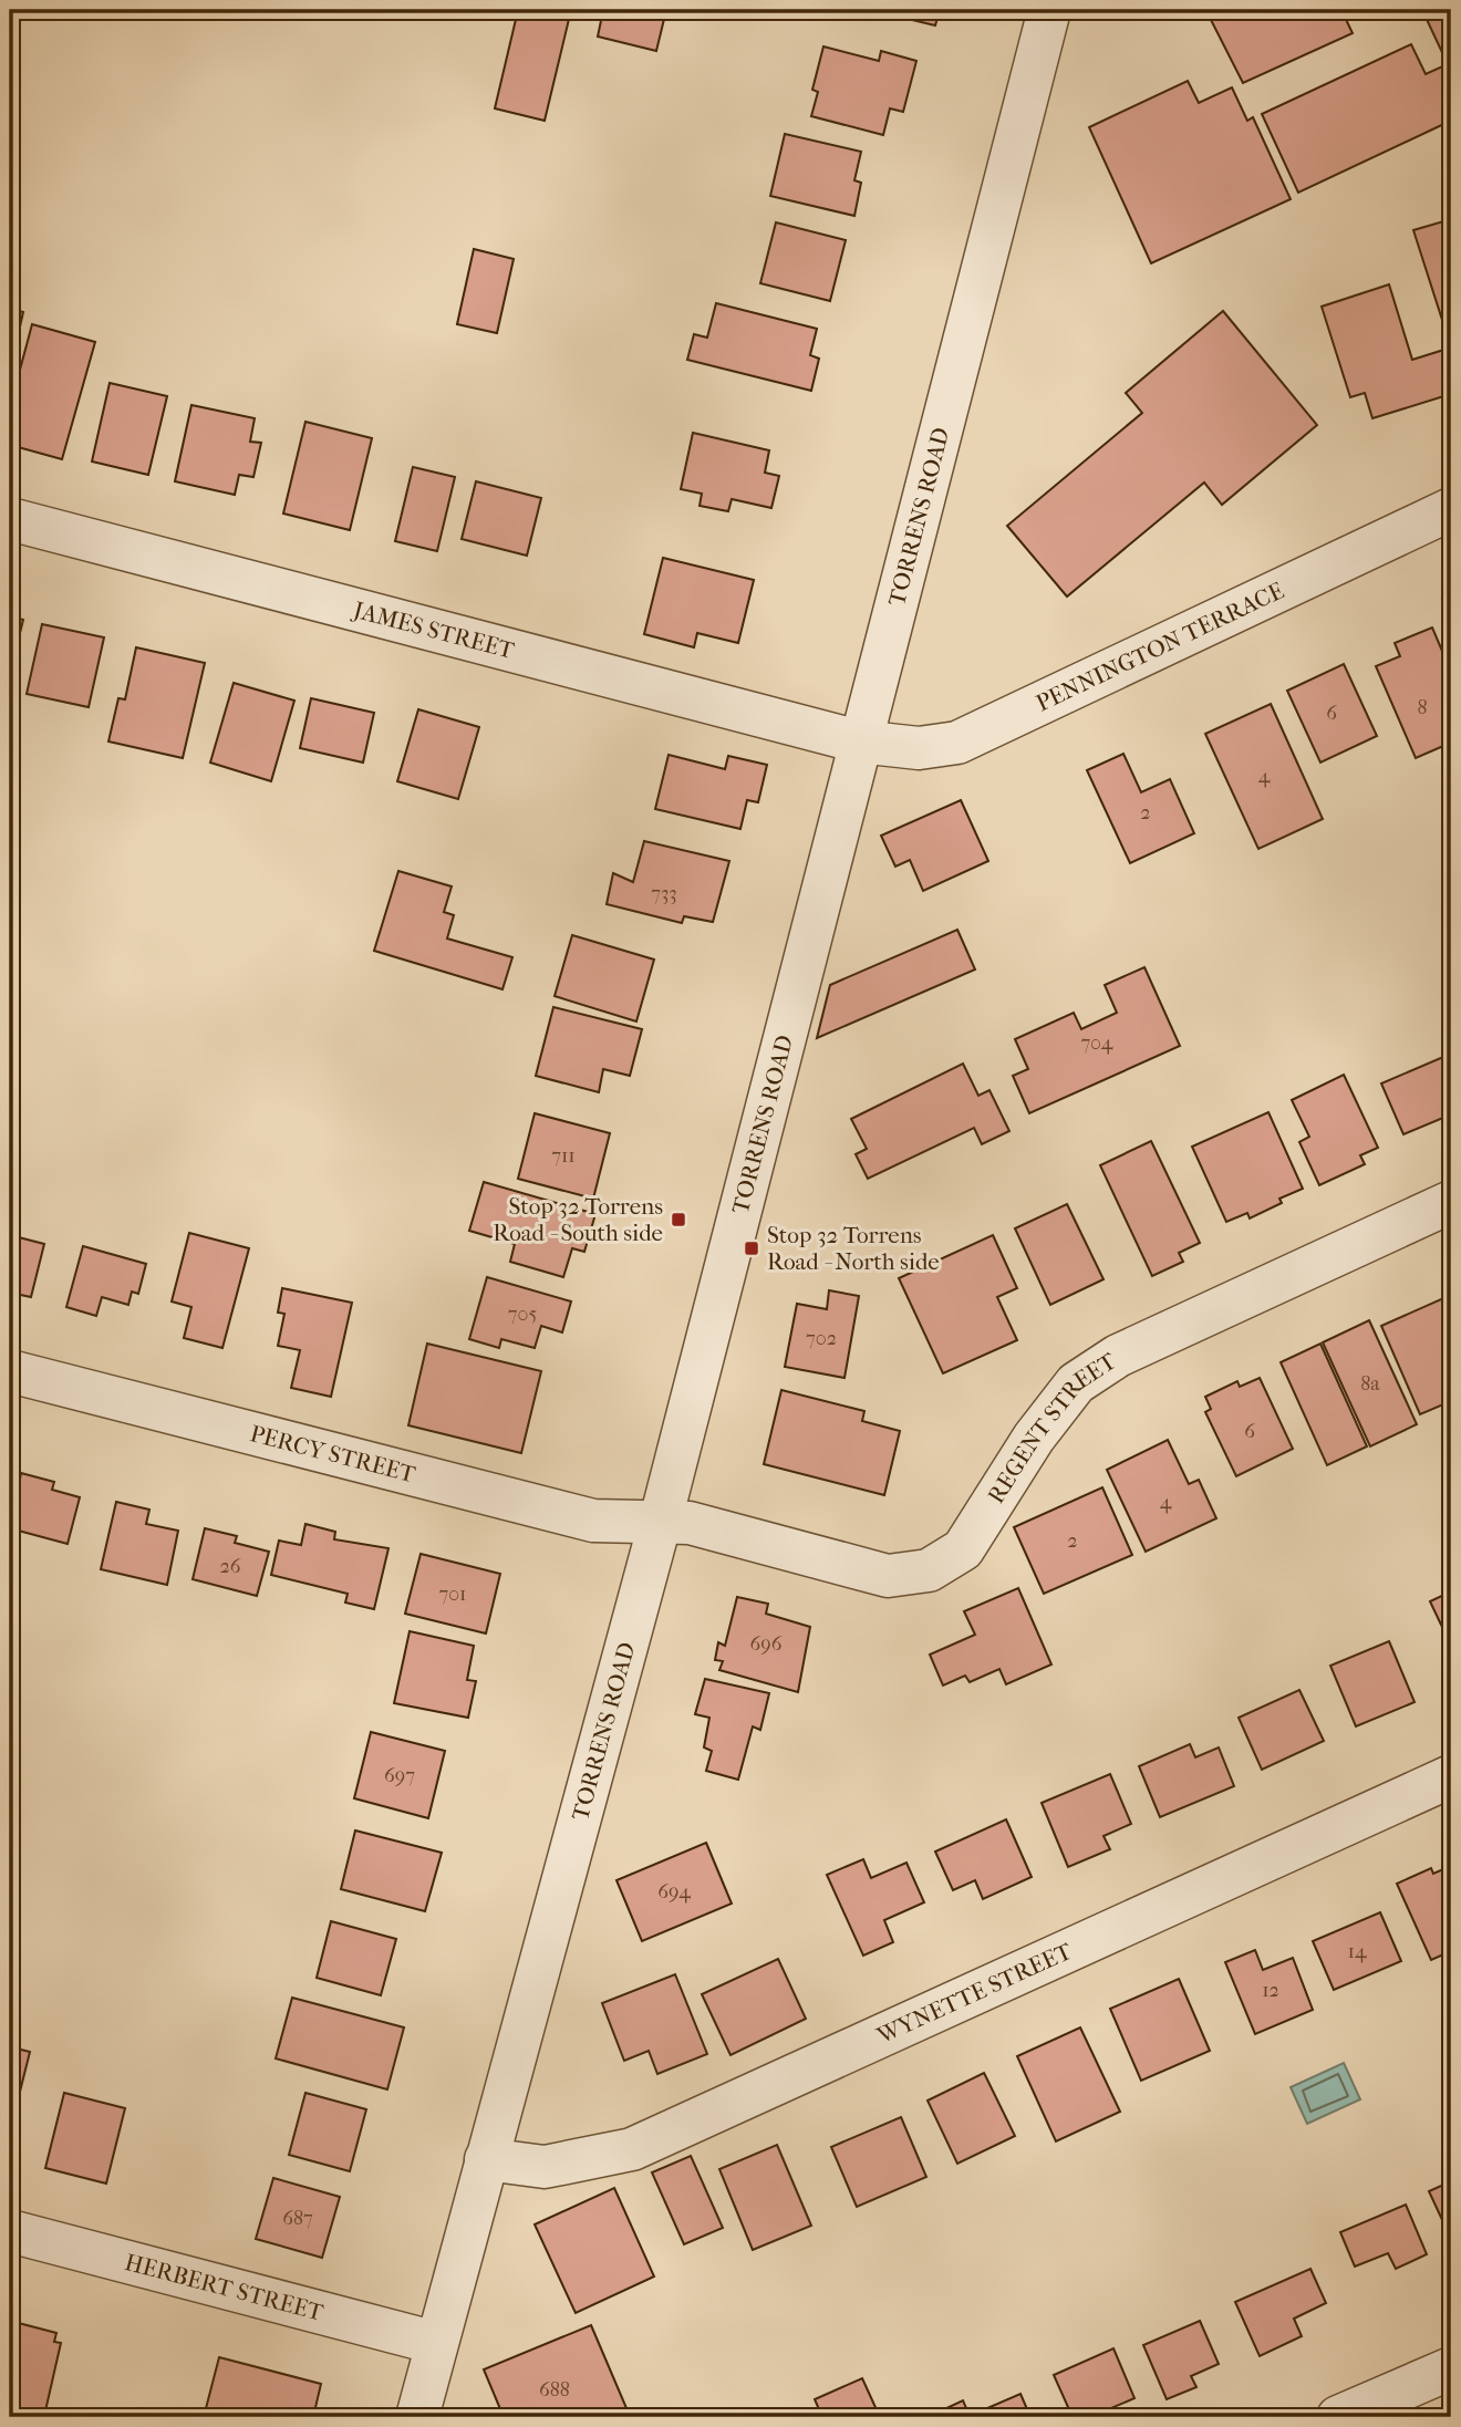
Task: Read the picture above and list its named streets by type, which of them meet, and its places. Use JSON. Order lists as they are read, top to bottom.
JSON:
{
  "streets": {
    "street": [
      "TORRENS ROAD",
      "JAMES STREET",
      "PENNINGTON TERRACE",
      "REGENT STREET",
      "PERCY STREET",
      "WYNETTE STREET",
      "HERBERT STREET"
    ]
  },
  "crossings": [
    ["TORRENS ROAD", "JAMES STREET"],
    ["TORRENS ROAD", "PENNINGTON TERRACE"],
    ["TORRENS ROAD", "REGENT STREET"],
    ["TORRENS ROAD", "PERCY STREET"],
    ["TORRENS ROAD", "WYNETTE STREET"],
    ["TORRENS ROAD", "HERBERT STREET"],
    ["JAMES STREET", "PENNINGTON TERRACE"],
    ["REGENT STREET", "PERCY STREET"]
  ],
  "places": {
    "transit": ["Stop 32 Torrens Road - South side", "Stop 32 Torrens Road - North side"]
  },
  "house_numbers": [
    "8",
    "6",
    "4",
    "2",
    "733",
    "704",
    "711",
    "705",
    "702",
    "8a",
    "6",
    "4",
    "2",
    "26",
    "701",
    "696",
    "697",
    "694",
    "14",
    "12",
    "687",
    "688"
  ]
}
